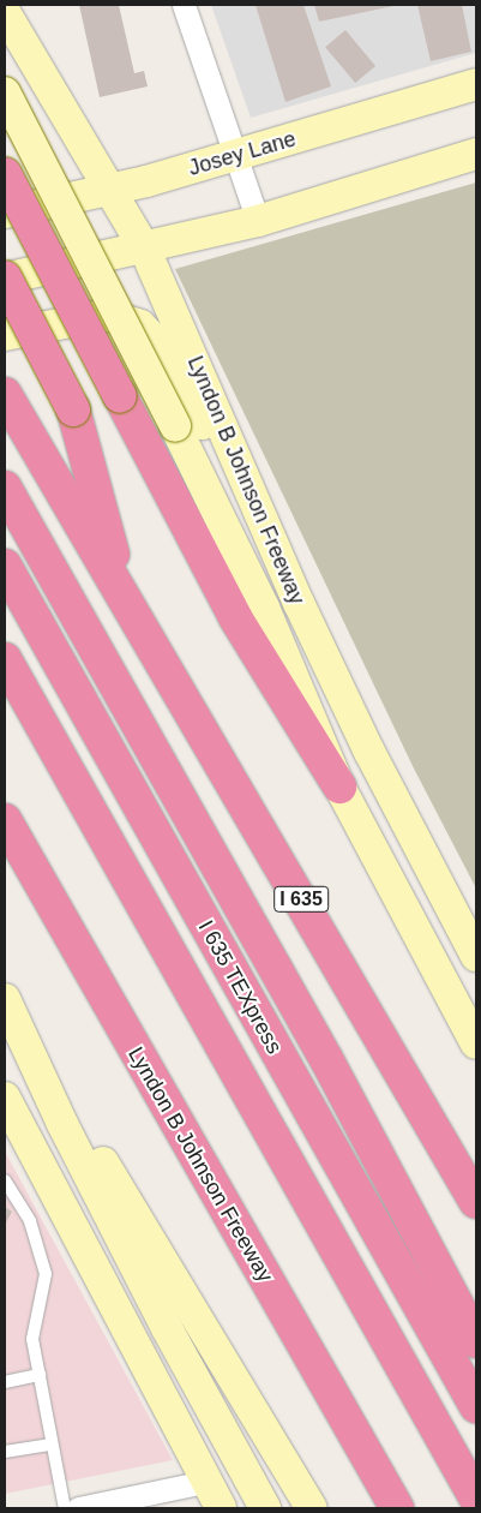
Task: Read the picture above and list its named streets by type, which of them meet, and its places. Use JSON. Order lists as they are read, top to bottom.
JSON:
{
  "streets": {
    "highway": ["Lyndon B Johnson Freeway", "I 635", "I 635 TEXpress"],
    "main road": ["Josey Lane"]
  },
  "crossings": [
    ["Josey Lane", "Lyndon B Johnson Freeway"]
  ]
}
